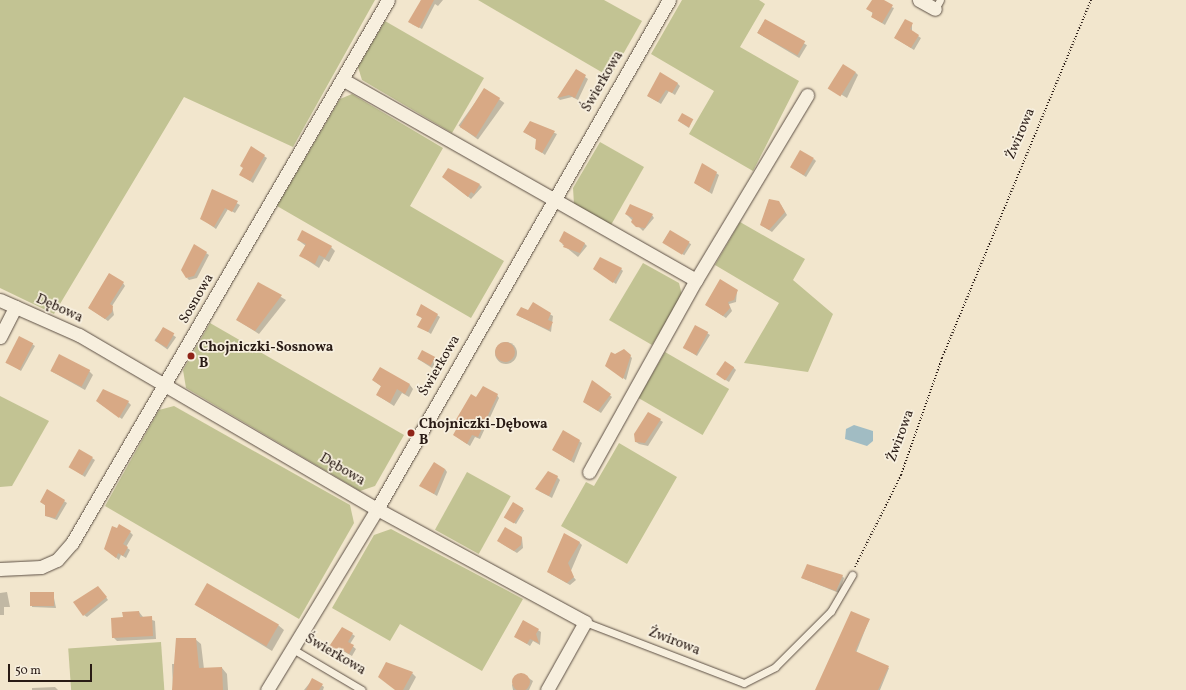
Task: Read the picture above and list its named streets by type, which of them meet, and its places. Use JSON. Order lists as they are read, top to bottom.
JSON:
{
  "streets": {
    "street": ["Świerkowa", "Sosnowa", "Dębowa"],
    "lane": ["Żwirowa"]
  },
  "crossings": [
    ["Świerkowa", "Dębowa"],
    ["Żwirowa", "Dębowa"],
    ["Sosnowa", "Dębowa"]
  ],
  "places": ["Chojniczki-Sosnowa B", "Chojniczki-Dębowa B"],
  "scale_bar": "50 m"
}
